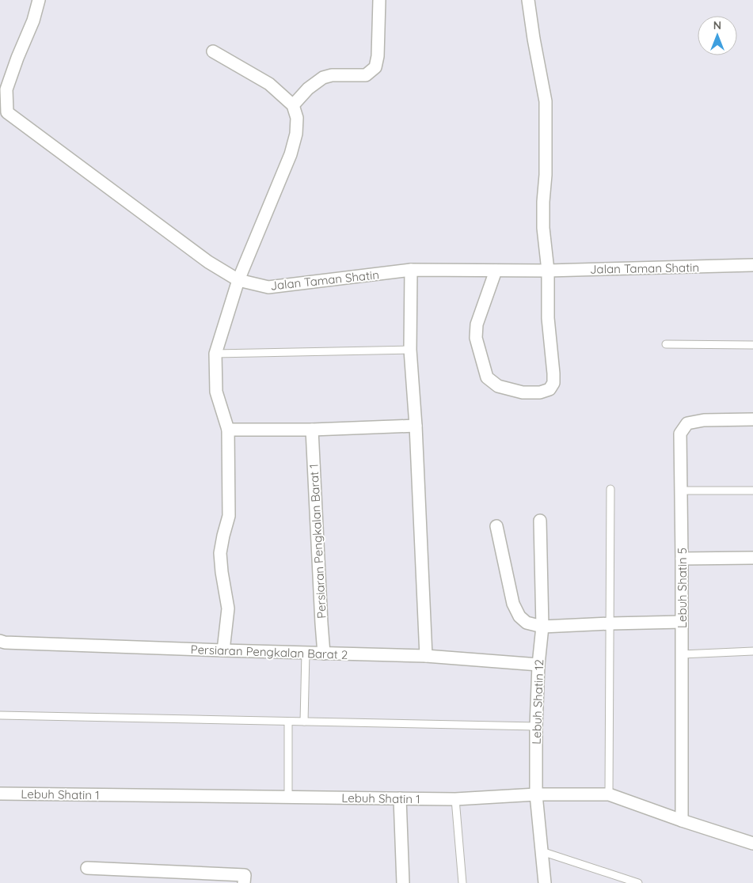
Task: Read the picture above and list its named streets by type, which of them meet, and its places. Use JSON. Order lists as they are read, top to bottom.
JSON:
{
  "streets": {
    "street": [
      "Jalan Taman Shatin",
      "Persiaran Pengkalan Barat 1",
      "Lebuh Shatin 5",
      "Persiaran Pengkalan Barat 2",
      "Lebuh Shatin 12",
      "Lebuh Shatin 1"
    ]
  },
  "crossings": [
    ["Persiaran Pengkalan Barat 1", "Persiaran Pengkalan Barat 2"],
    ["Lebuh Shatin 5", "Lebuh Shatin 1"],
    ["Persiaran Pengkalan Barat 2", "Lebuh Shatin 12"],
    ["Lebuh Shatin 12", "Lebuh Shatin 1"]
  ],
  "north": "top"
}
